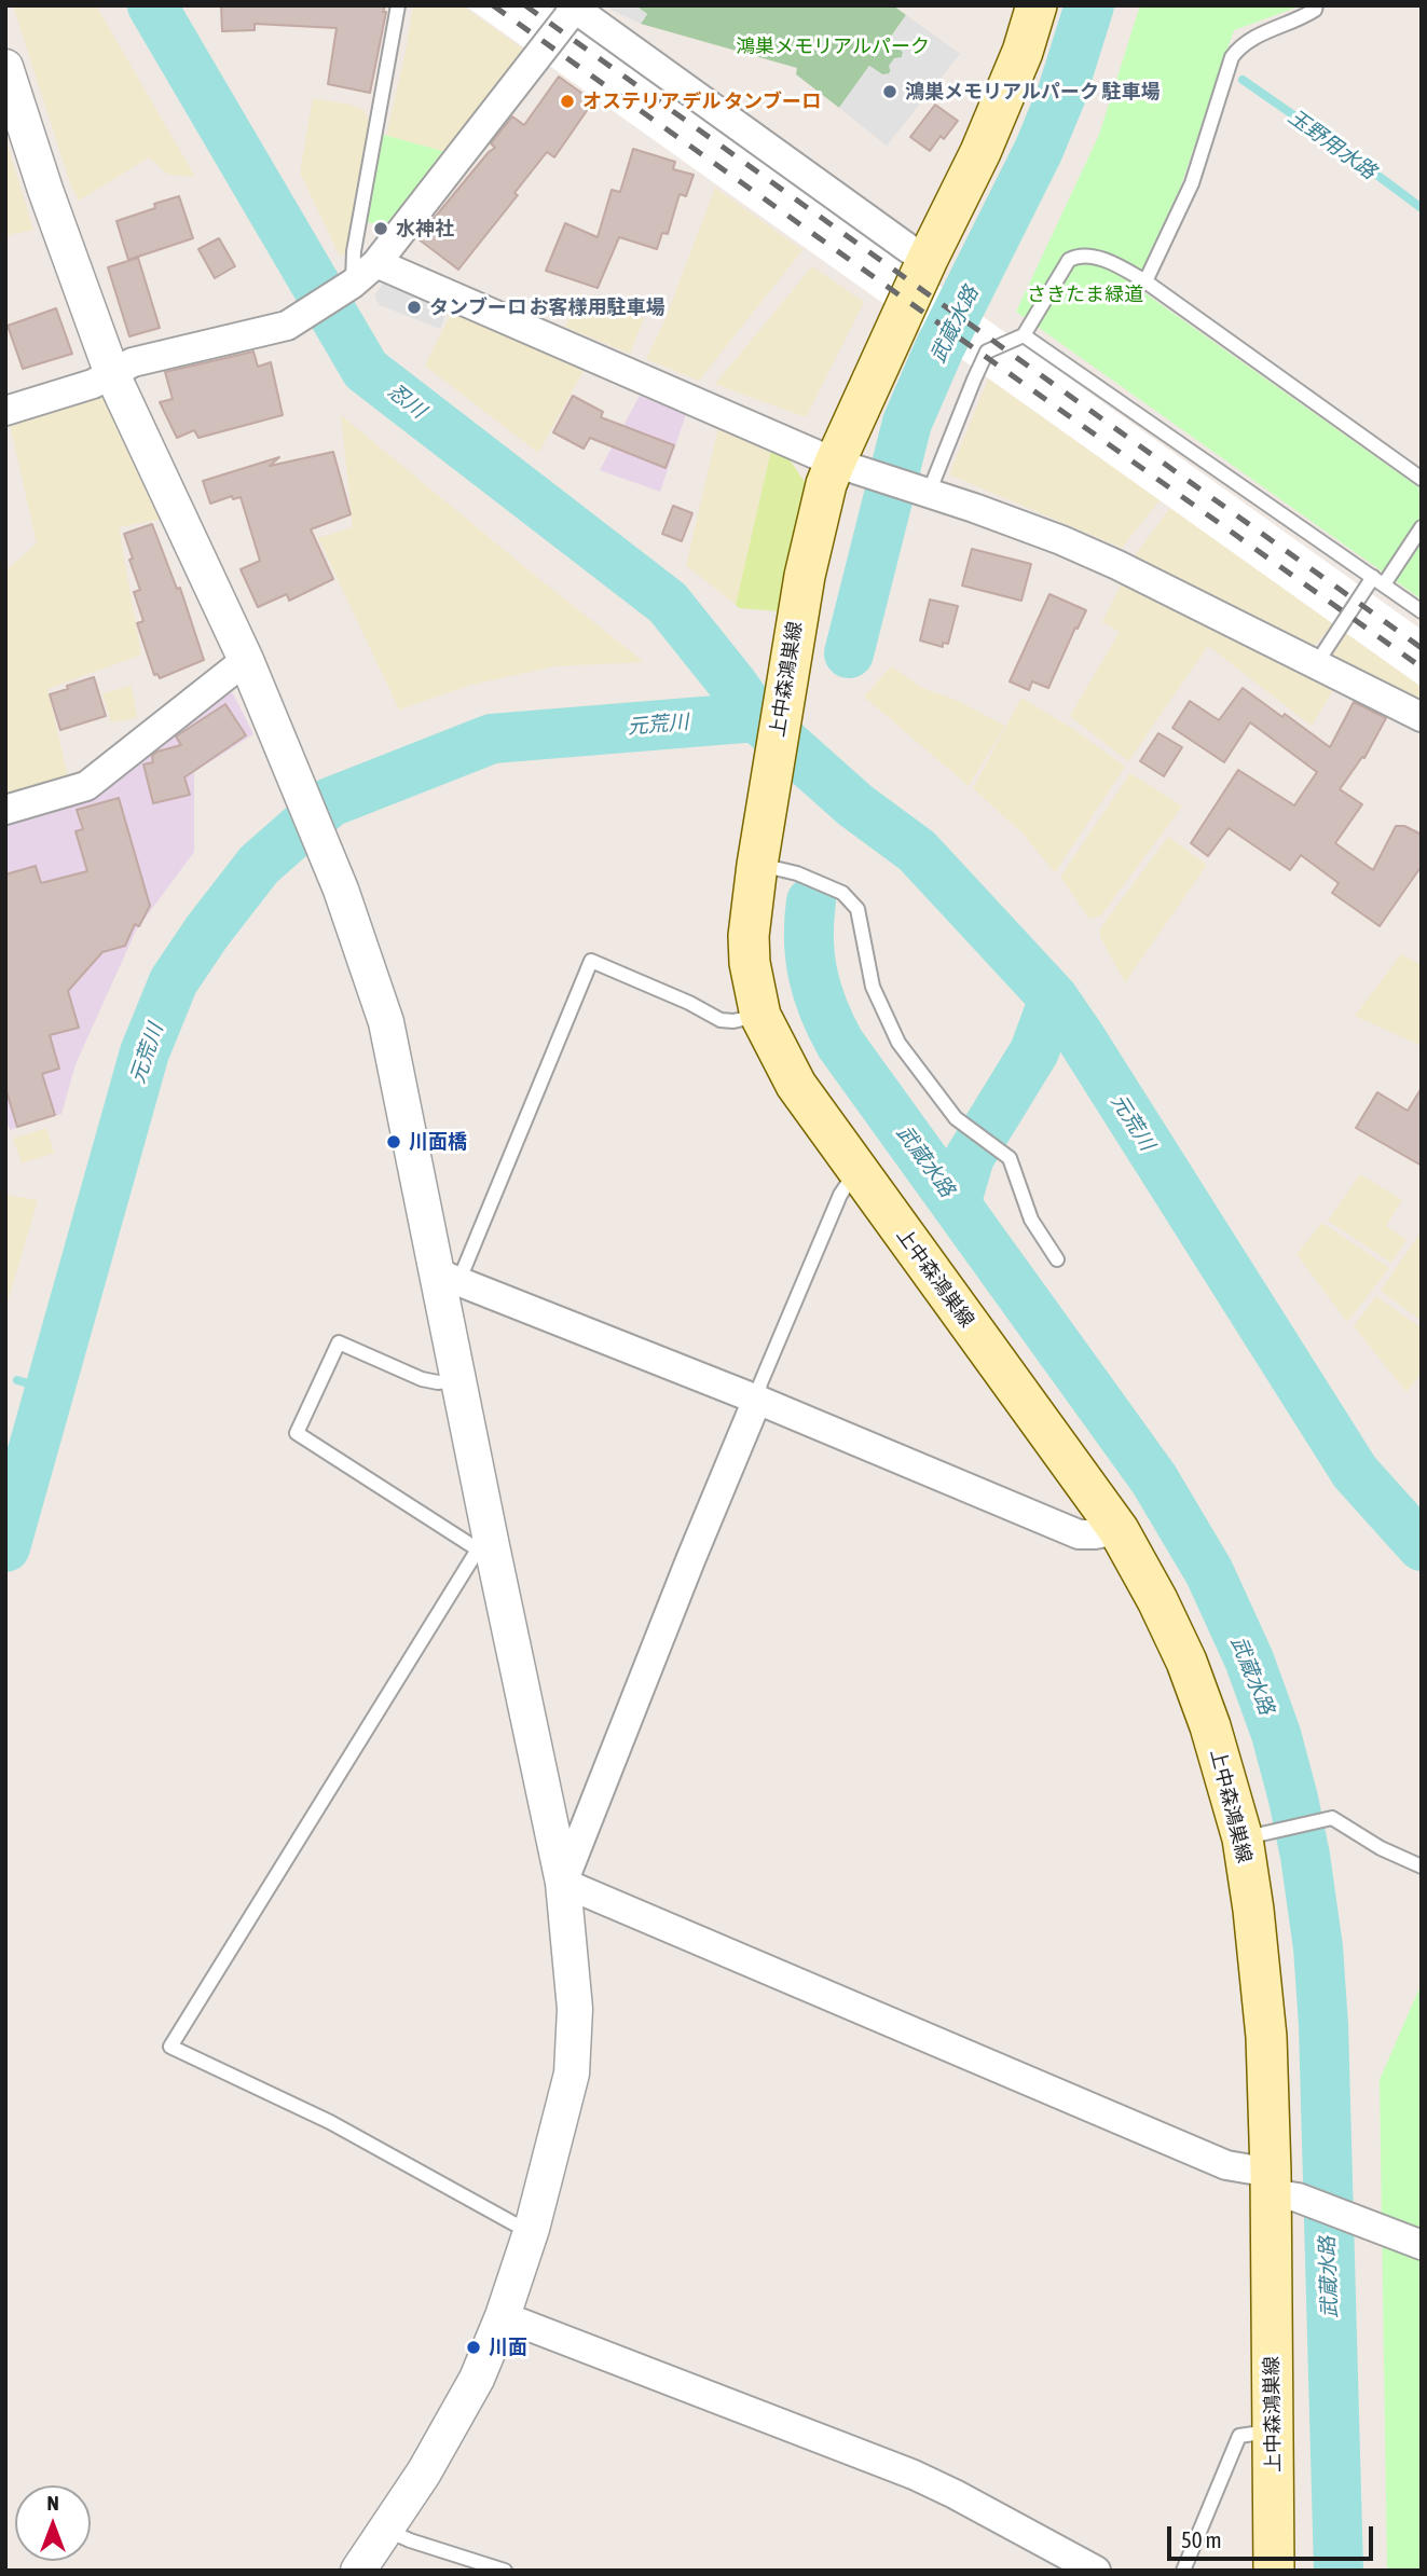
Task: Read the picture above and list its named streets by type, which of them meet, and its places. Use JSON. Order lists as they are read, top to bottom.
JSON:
{
  "streets": {
    "main road": ["上中森鴻巣線"]
  },
  "water": [
    "玉野用水路",
    "武蔵水路",
    "忍川",
    "元荒川"
  ],
  "parks": ["鴻巣メモリアルパーク", "さきたま緑道"],
  "places": [
    "鴻巣メモリアルパーク 駐車場",
    "オステリア デル タンブーロ",
    "水神社",
    "タンブーロ お客様用駐車場",
    "川面橋",
    "川面"
  ],
  "scale_bar": "50 m",
  "north": "top"
}
